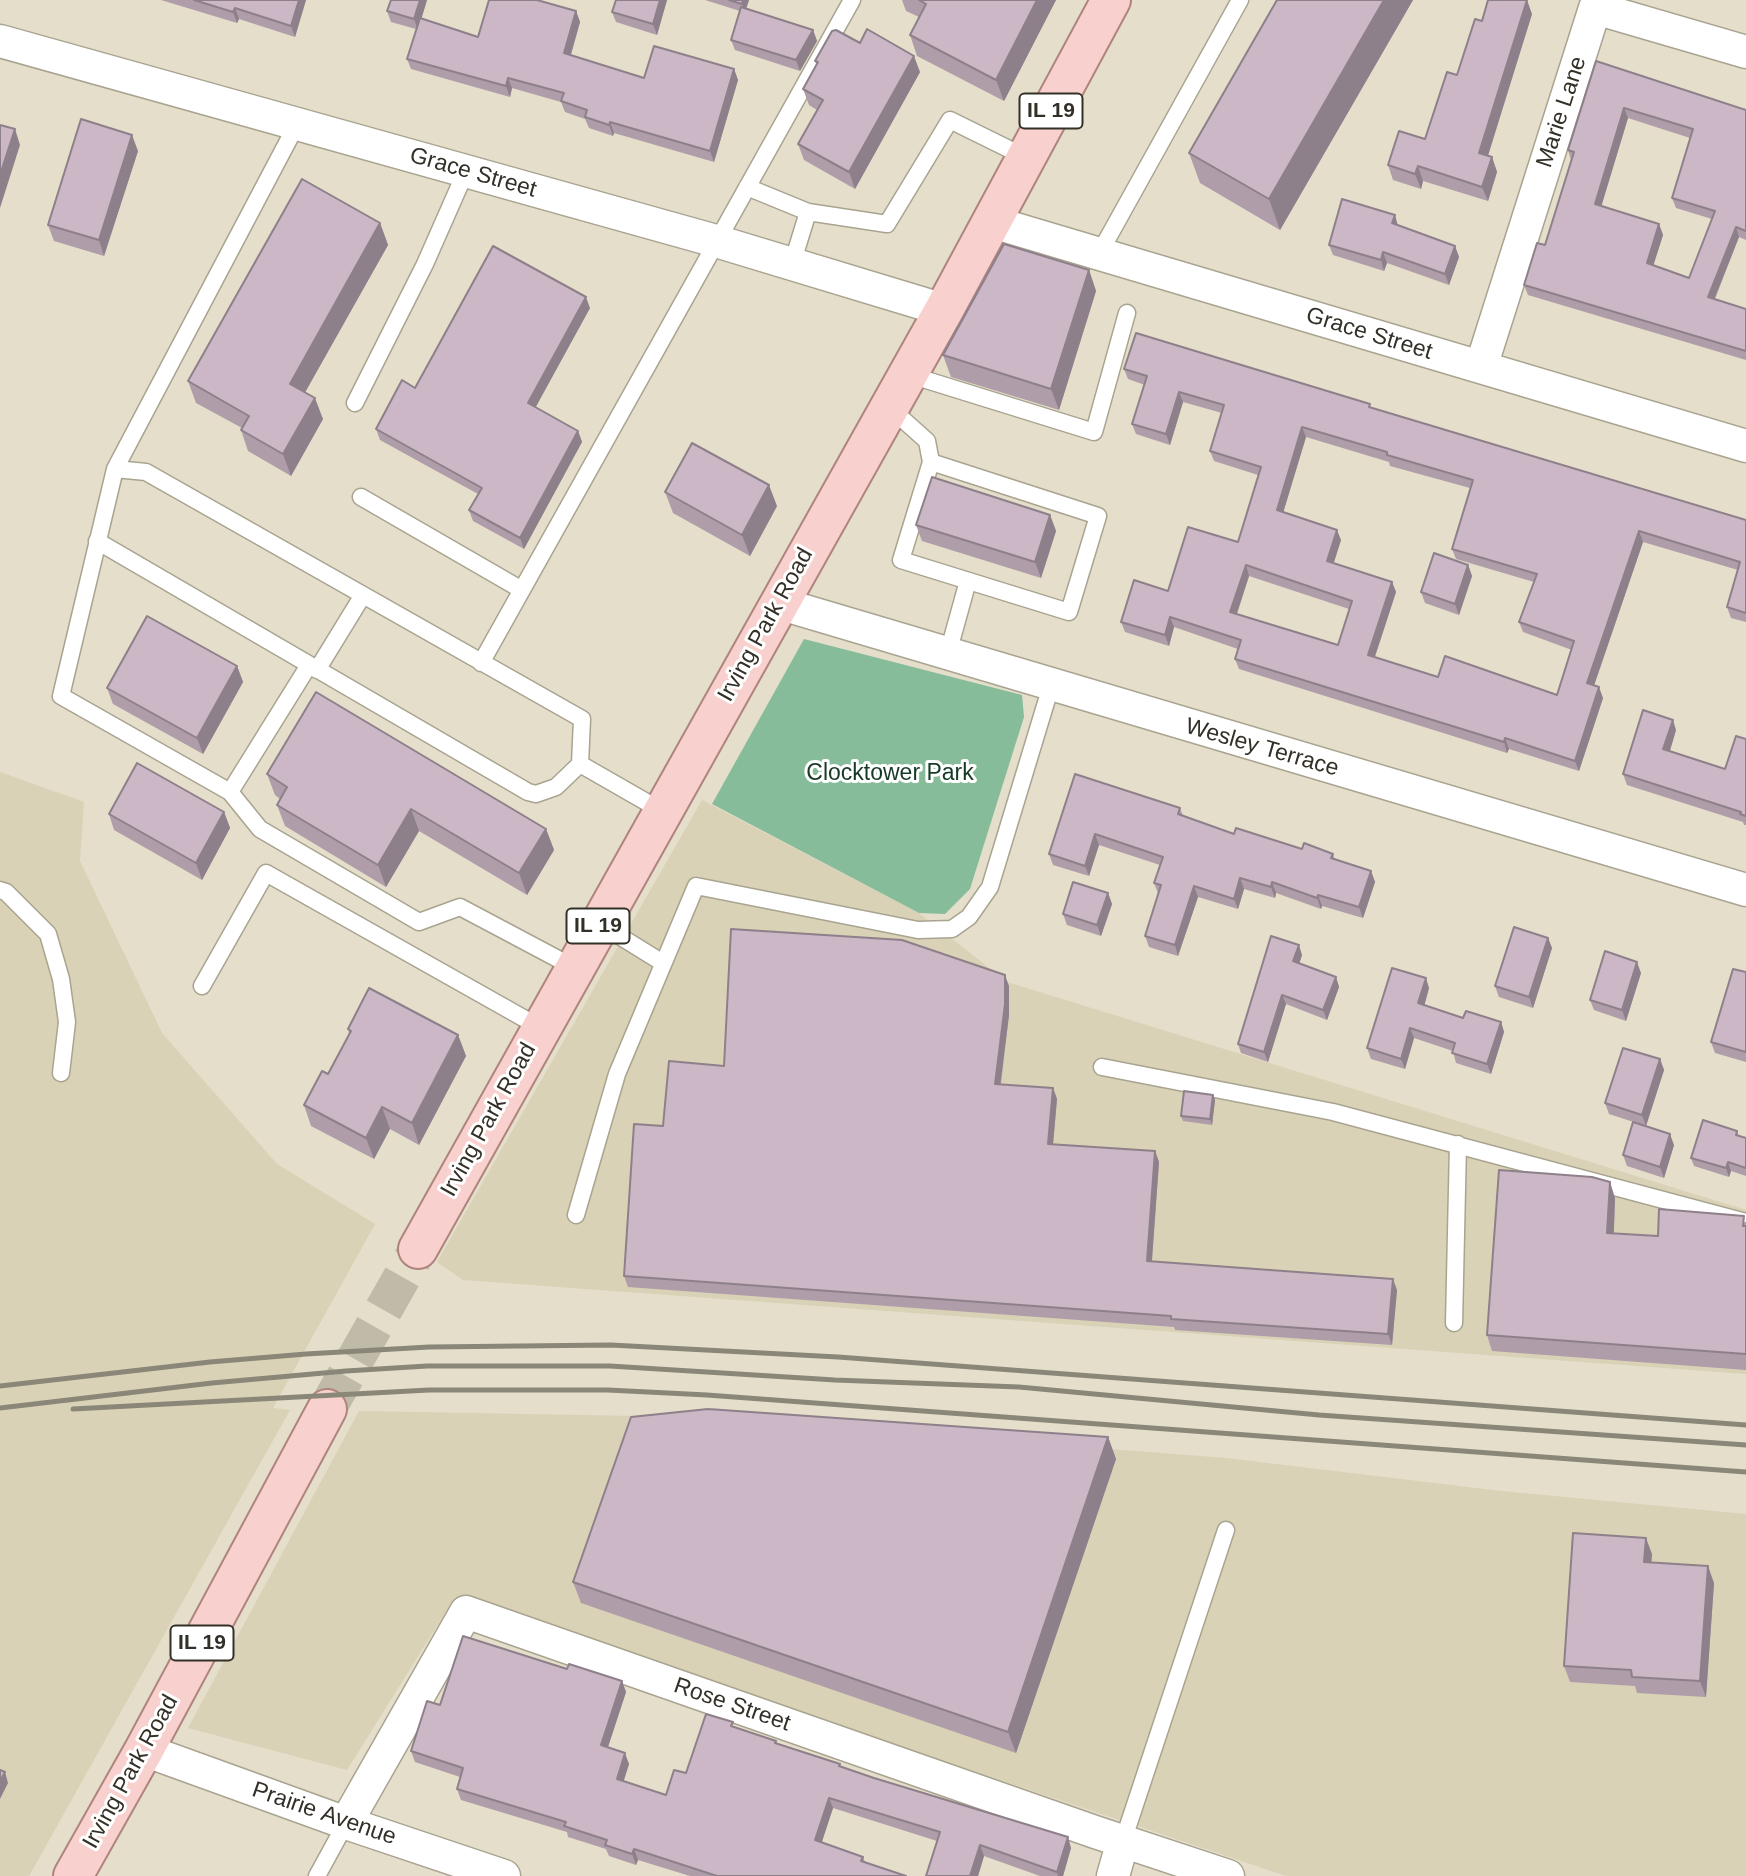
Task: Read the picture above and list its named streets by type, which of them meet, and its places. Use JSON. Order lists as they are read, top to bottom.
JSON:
{
  "streets": {
    "main road": ["IL 19", "Irving Park Road"],
    "street": [
      "Marie Lane",
      "Grace Street",
      "Wesley Terrace",
      "Rose Street",
      "Prairie Avenue"
    ]
  },
  "crossings": [
    ["Marie Lane", "Grace Street"],
    ["Grace Street", "Irving Park Road"],
    ["Irving Park Road", "Wesley Terrace"],
    ["Irving Park Road", "Prairie Avenue"],
    ["Rose Street", "Prairie Avenue"]
  ],
  "parks": ["Clocktower Park"]
}
